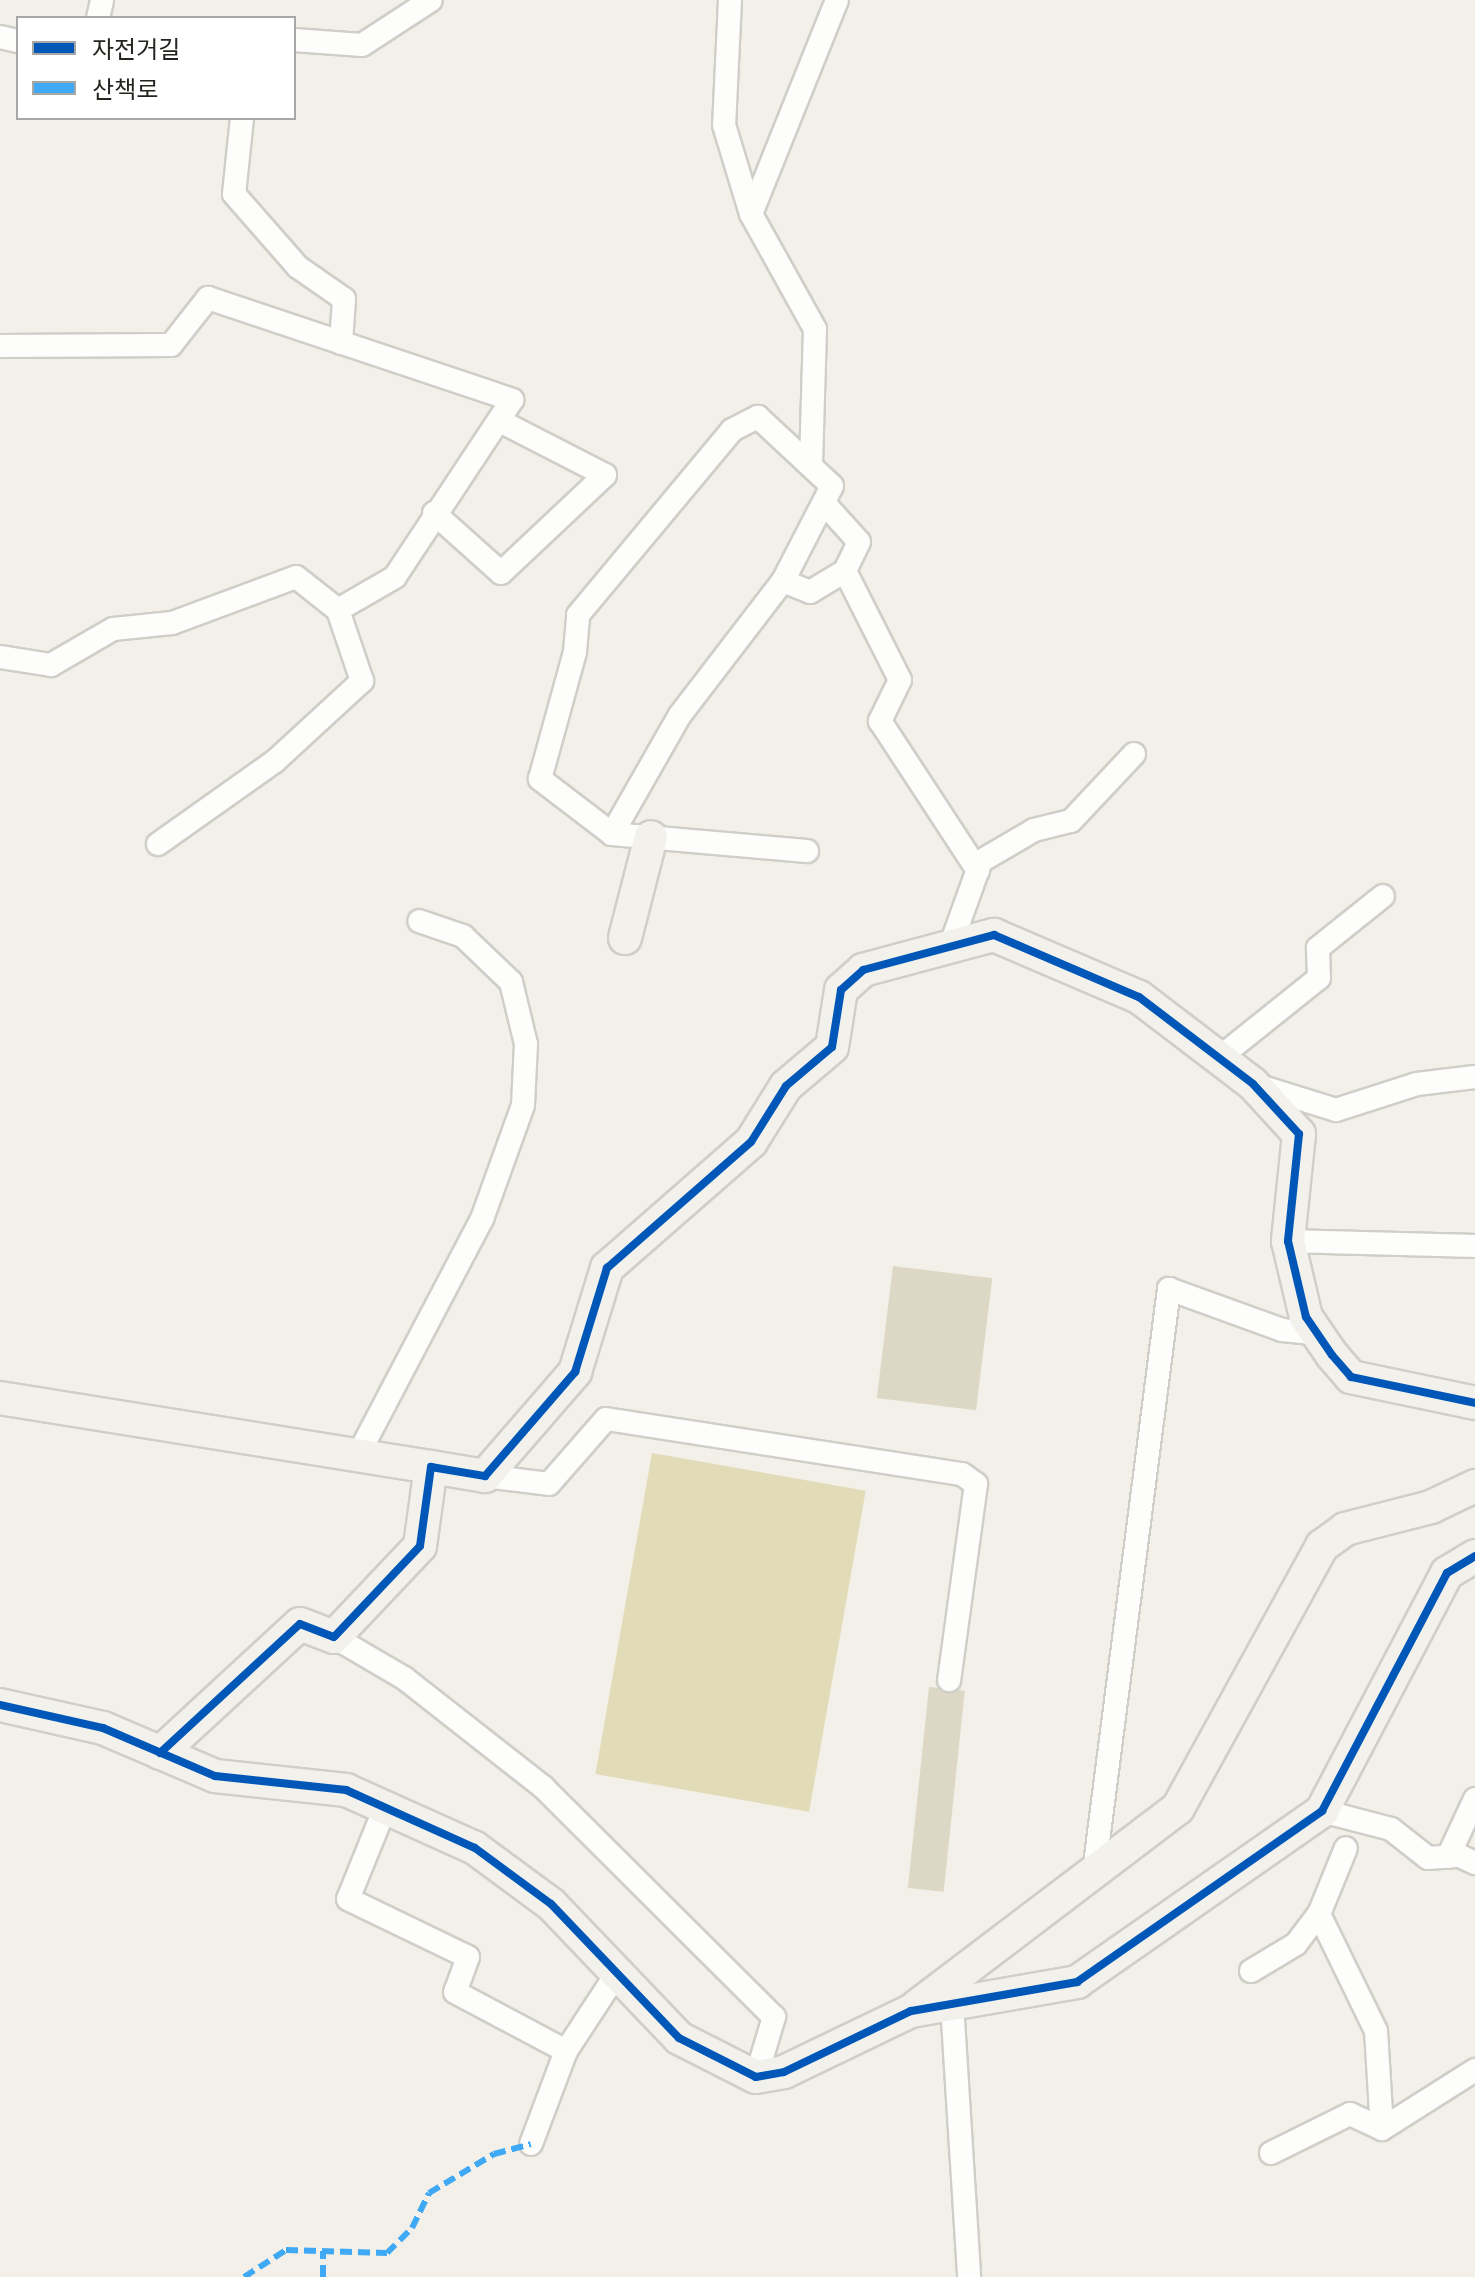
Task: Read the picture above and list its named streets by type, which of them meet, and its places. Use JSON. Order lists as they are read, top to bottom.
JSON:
{
  "legend": ["자전거길", "산책로"]
}
